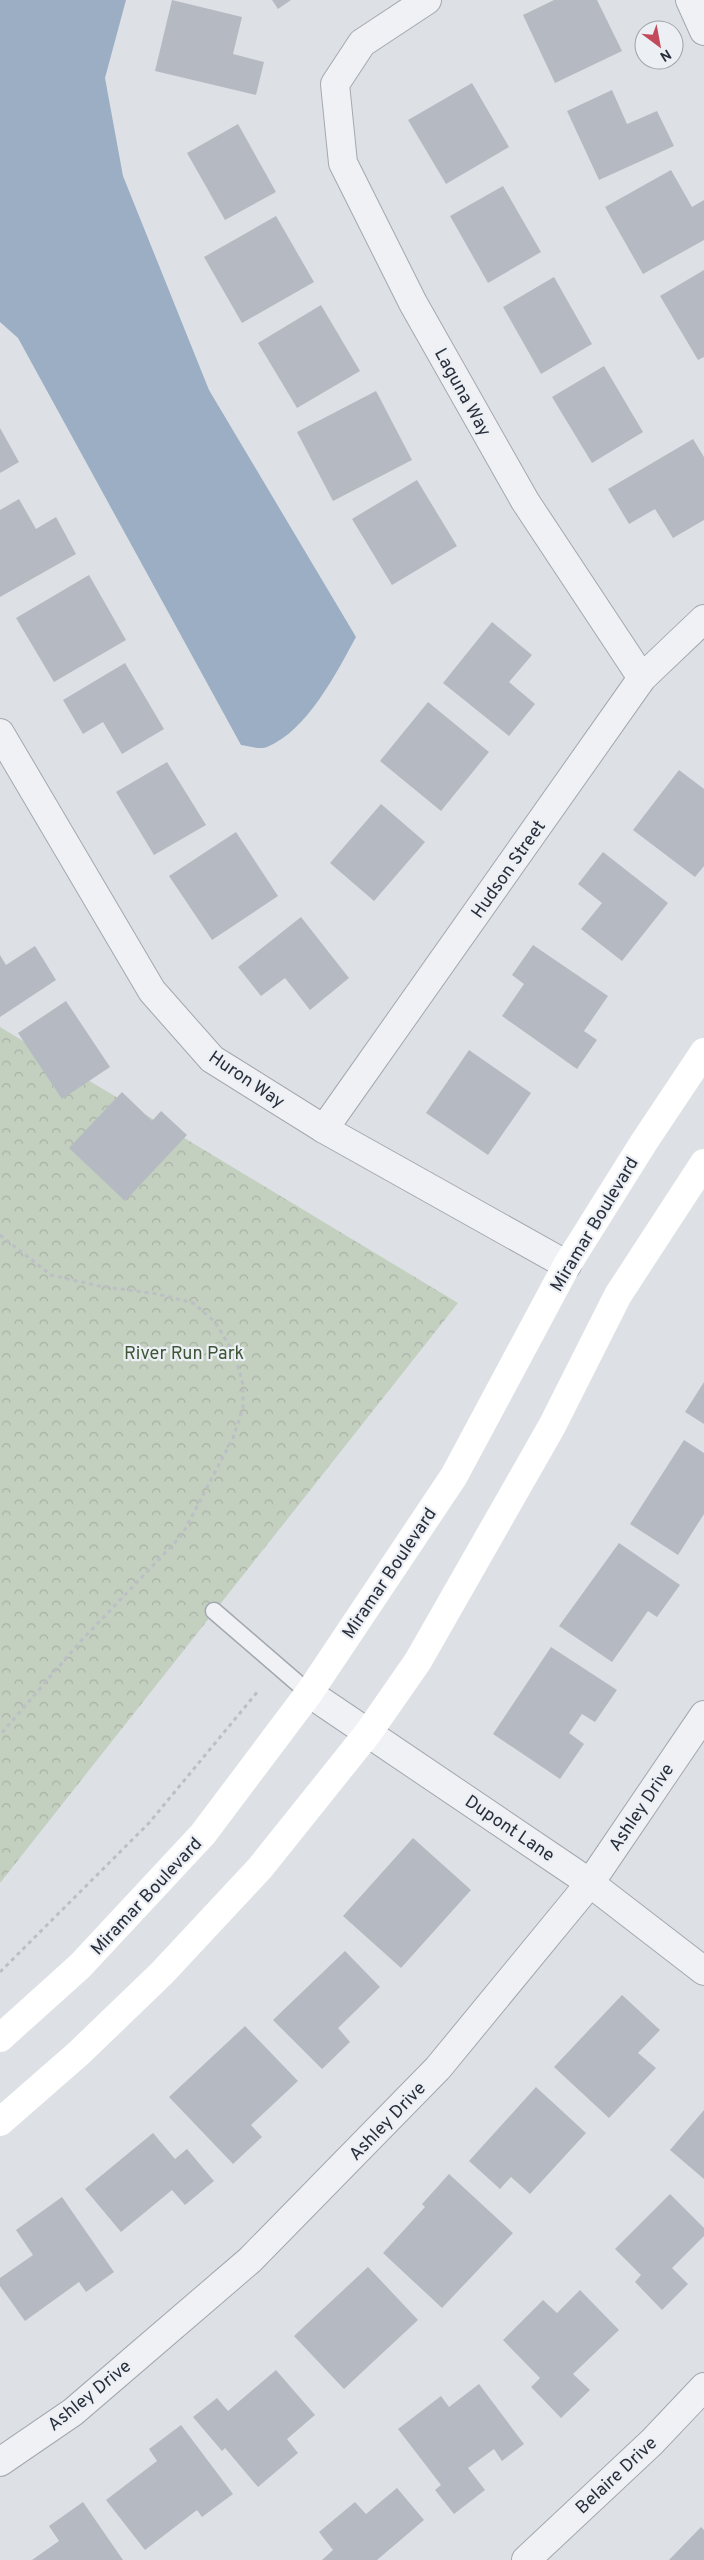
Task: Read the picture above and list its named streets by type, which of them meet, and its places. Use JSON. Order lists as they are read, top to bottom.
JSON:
{
  "streets": {
    "street": [
      "Laguna Way",
      "Hudson Street",
      "Huron Way",
      "Miramar Boulevard",
      "Ashley Drive",
      "Dupont Lane",
      "Belaire Drive"
    ]
  },
  "crossings": [
    ["Laguna Way", "Hudson Street"],
    ["Hudson Street", "Huron Way"],
    ["Huron Way", "Miramar Boulevard"],
    ["Miramar Boulevard", "Dupont Lane"],
    ["Ashley Drive", "Dupont Lane"]
  ],
  "parks": ["River Run Park"],
  "north": "bottom right"
}
